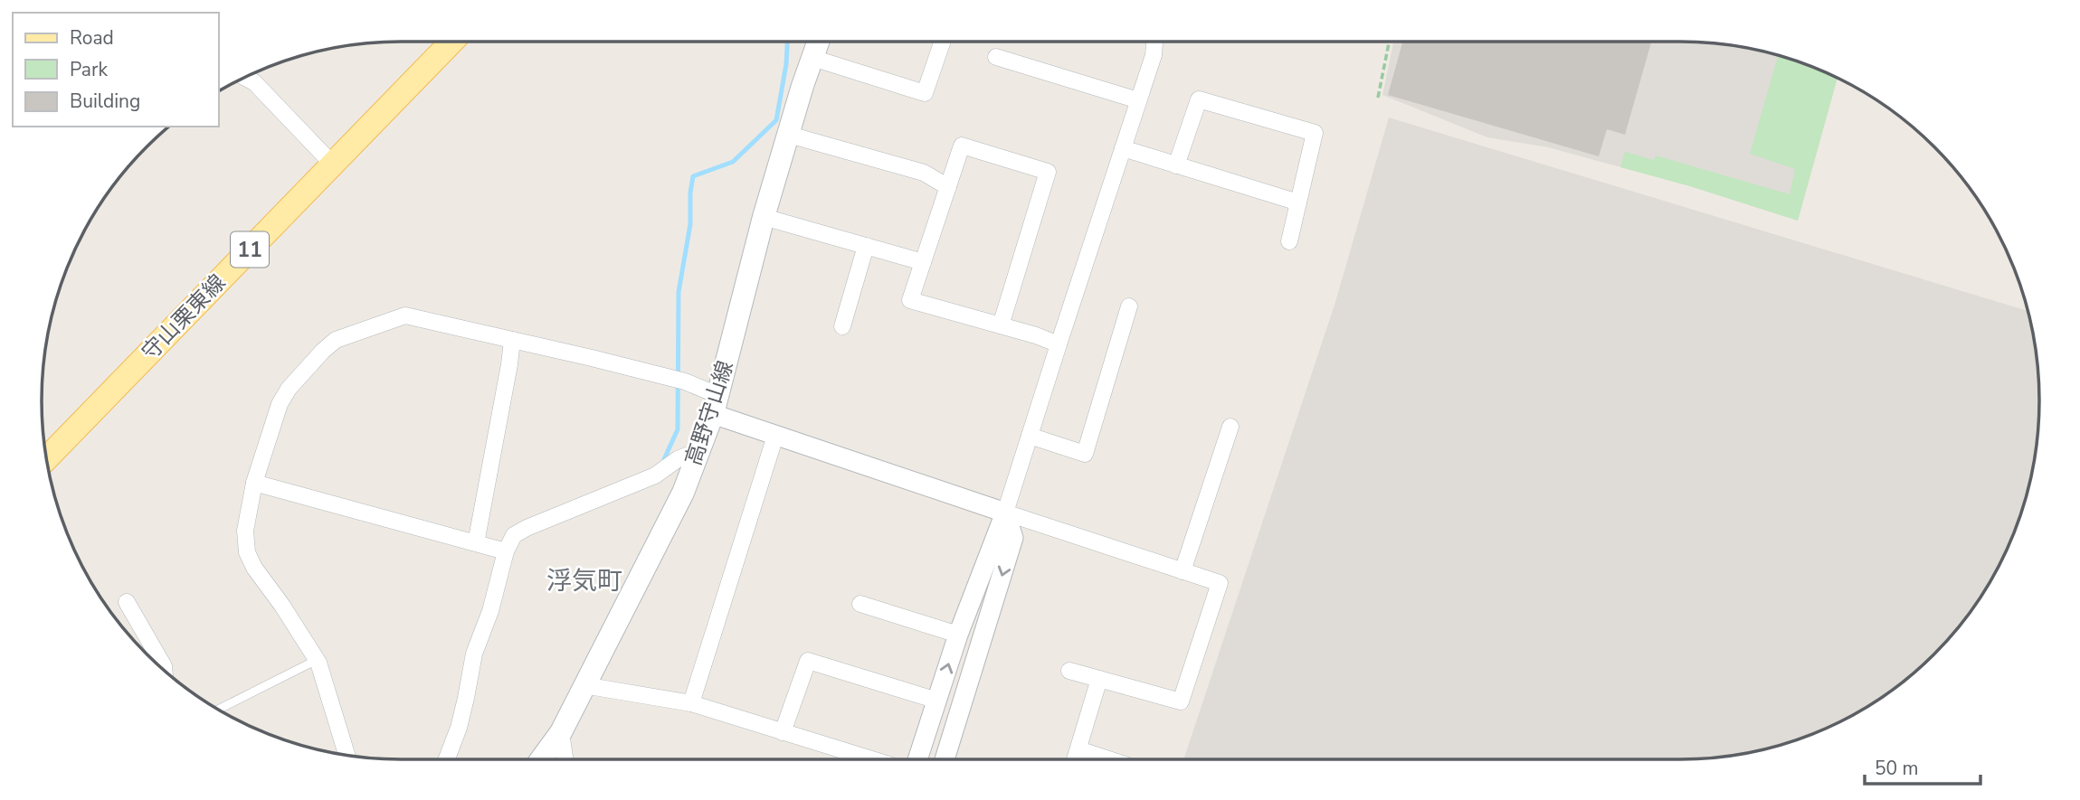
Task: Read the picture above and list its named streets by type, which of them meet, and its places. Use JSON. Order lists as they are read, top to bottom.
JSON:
{
  "streets": {
    "main road": ["11", "守山栗東線", "高野守山線"]
  },
  "districts": ["浮気町"],
  "legend": ["Road", "Park", "Building"],
  "scale_bar": "50 m"
}
